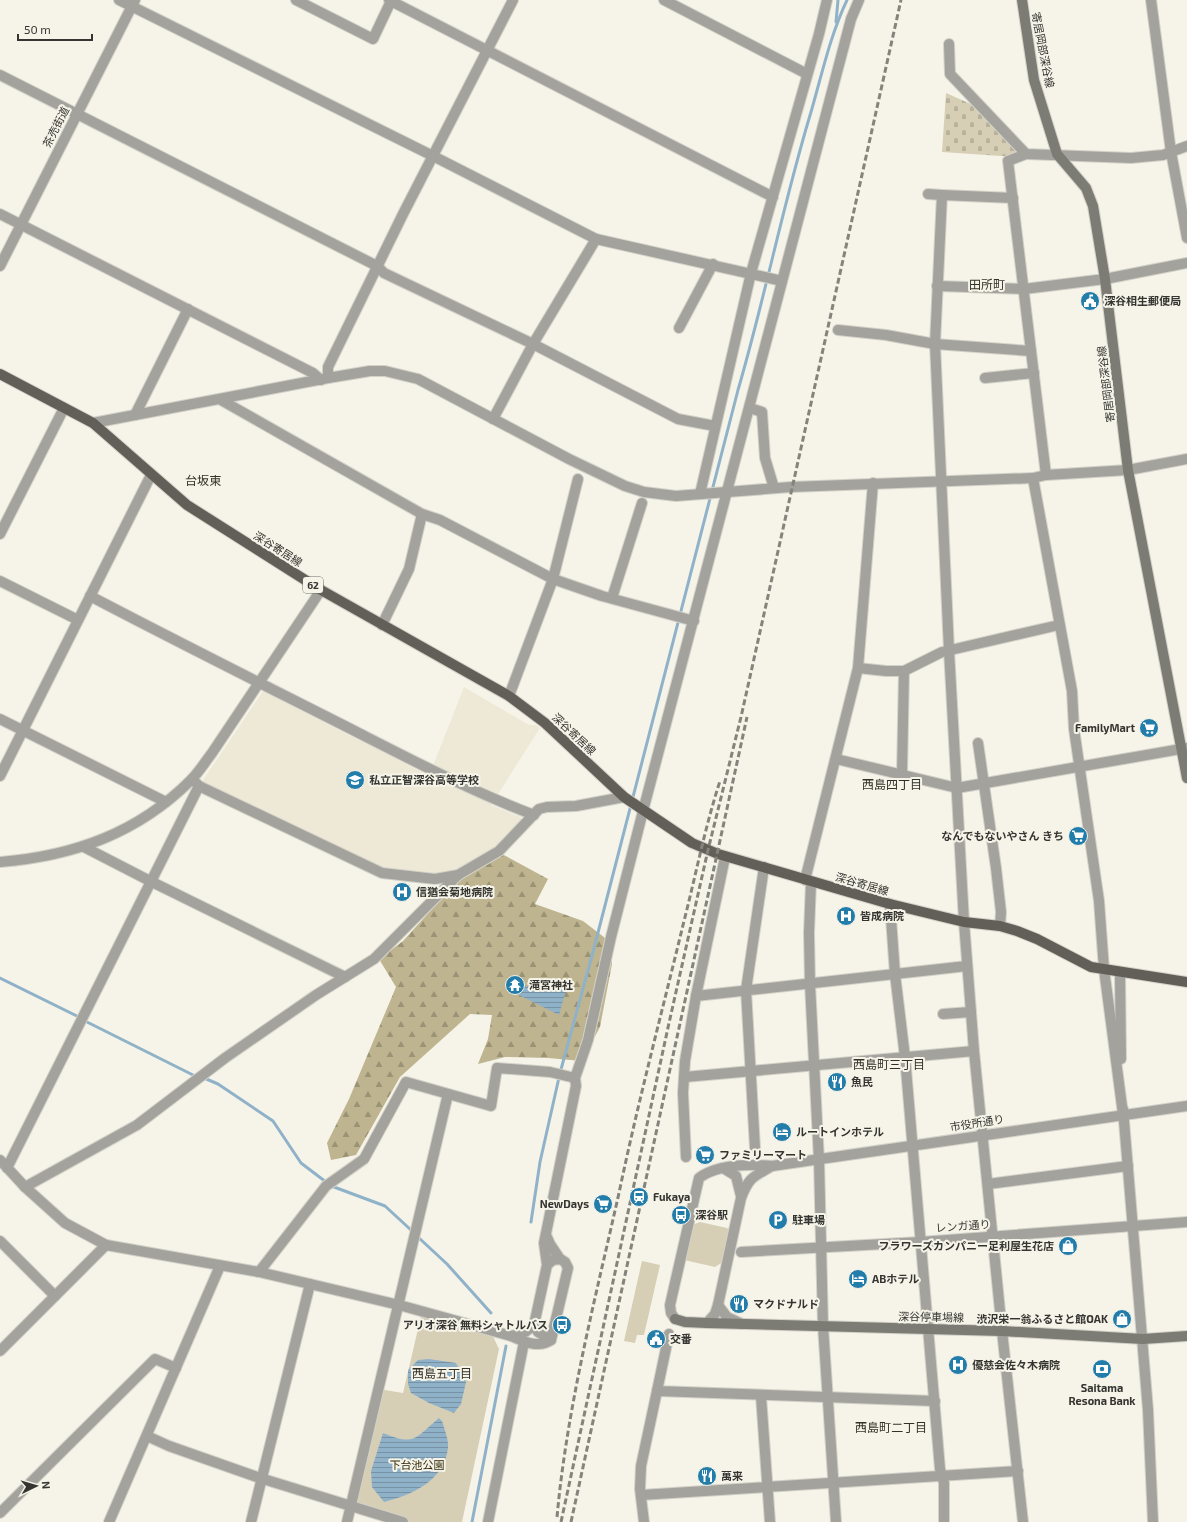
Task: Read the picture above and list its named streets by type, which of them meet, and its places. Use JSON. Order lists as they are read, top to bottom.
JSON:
{
  "streets": {
    "main road": [
      "寄居岡部深谷線",
      "深谷寄居線",
      "62",
      "深谷停車場線"
    ],
    "street": ["茶売街道", "市役所通り", "レンガ通り"]
  },
  "districts": [
    "田所町",
    "台坂東",
    "西島四丁目",
    "西島町三丁目",
    "西島五丁目",
    "西島町二丁目"
  ],
  "parks": ["下台池公園"],
  "places": {
    "public building": ["深谷相生郵便局", "交番"],
    "supermarket": [
      "FamilyMart",
      "なんでもないやさん きち",
      "ファミリーマート",
      "NewDays"
    ],
    "school or university": ["私立正智深谷高等学校"],
    "hospital": ["信猶会菊地病院", "皆成病院", "優慈会佐々木病院"],
    "temple": ["滝宮神社"],
    "restaurant": ["魚民", "マクドナルド", "萬来"],
    "hotel": ["ルートインホテル", "ABホテル"],
    "station": ["Fukaya"],
    "bus stop": ["深谷駅", "アリオ深谷 無料シャトルバス"],
    "parking": ["駐車場"],
    "shop": ["フラワーズカンパニー足利屋生花店", "渋沢栄一翁ふるさと館OAK"],
    "bank": ["Saitama Resona Bank"]
  },
  "scale_bar": "50 m",
  "north": "right"
}
